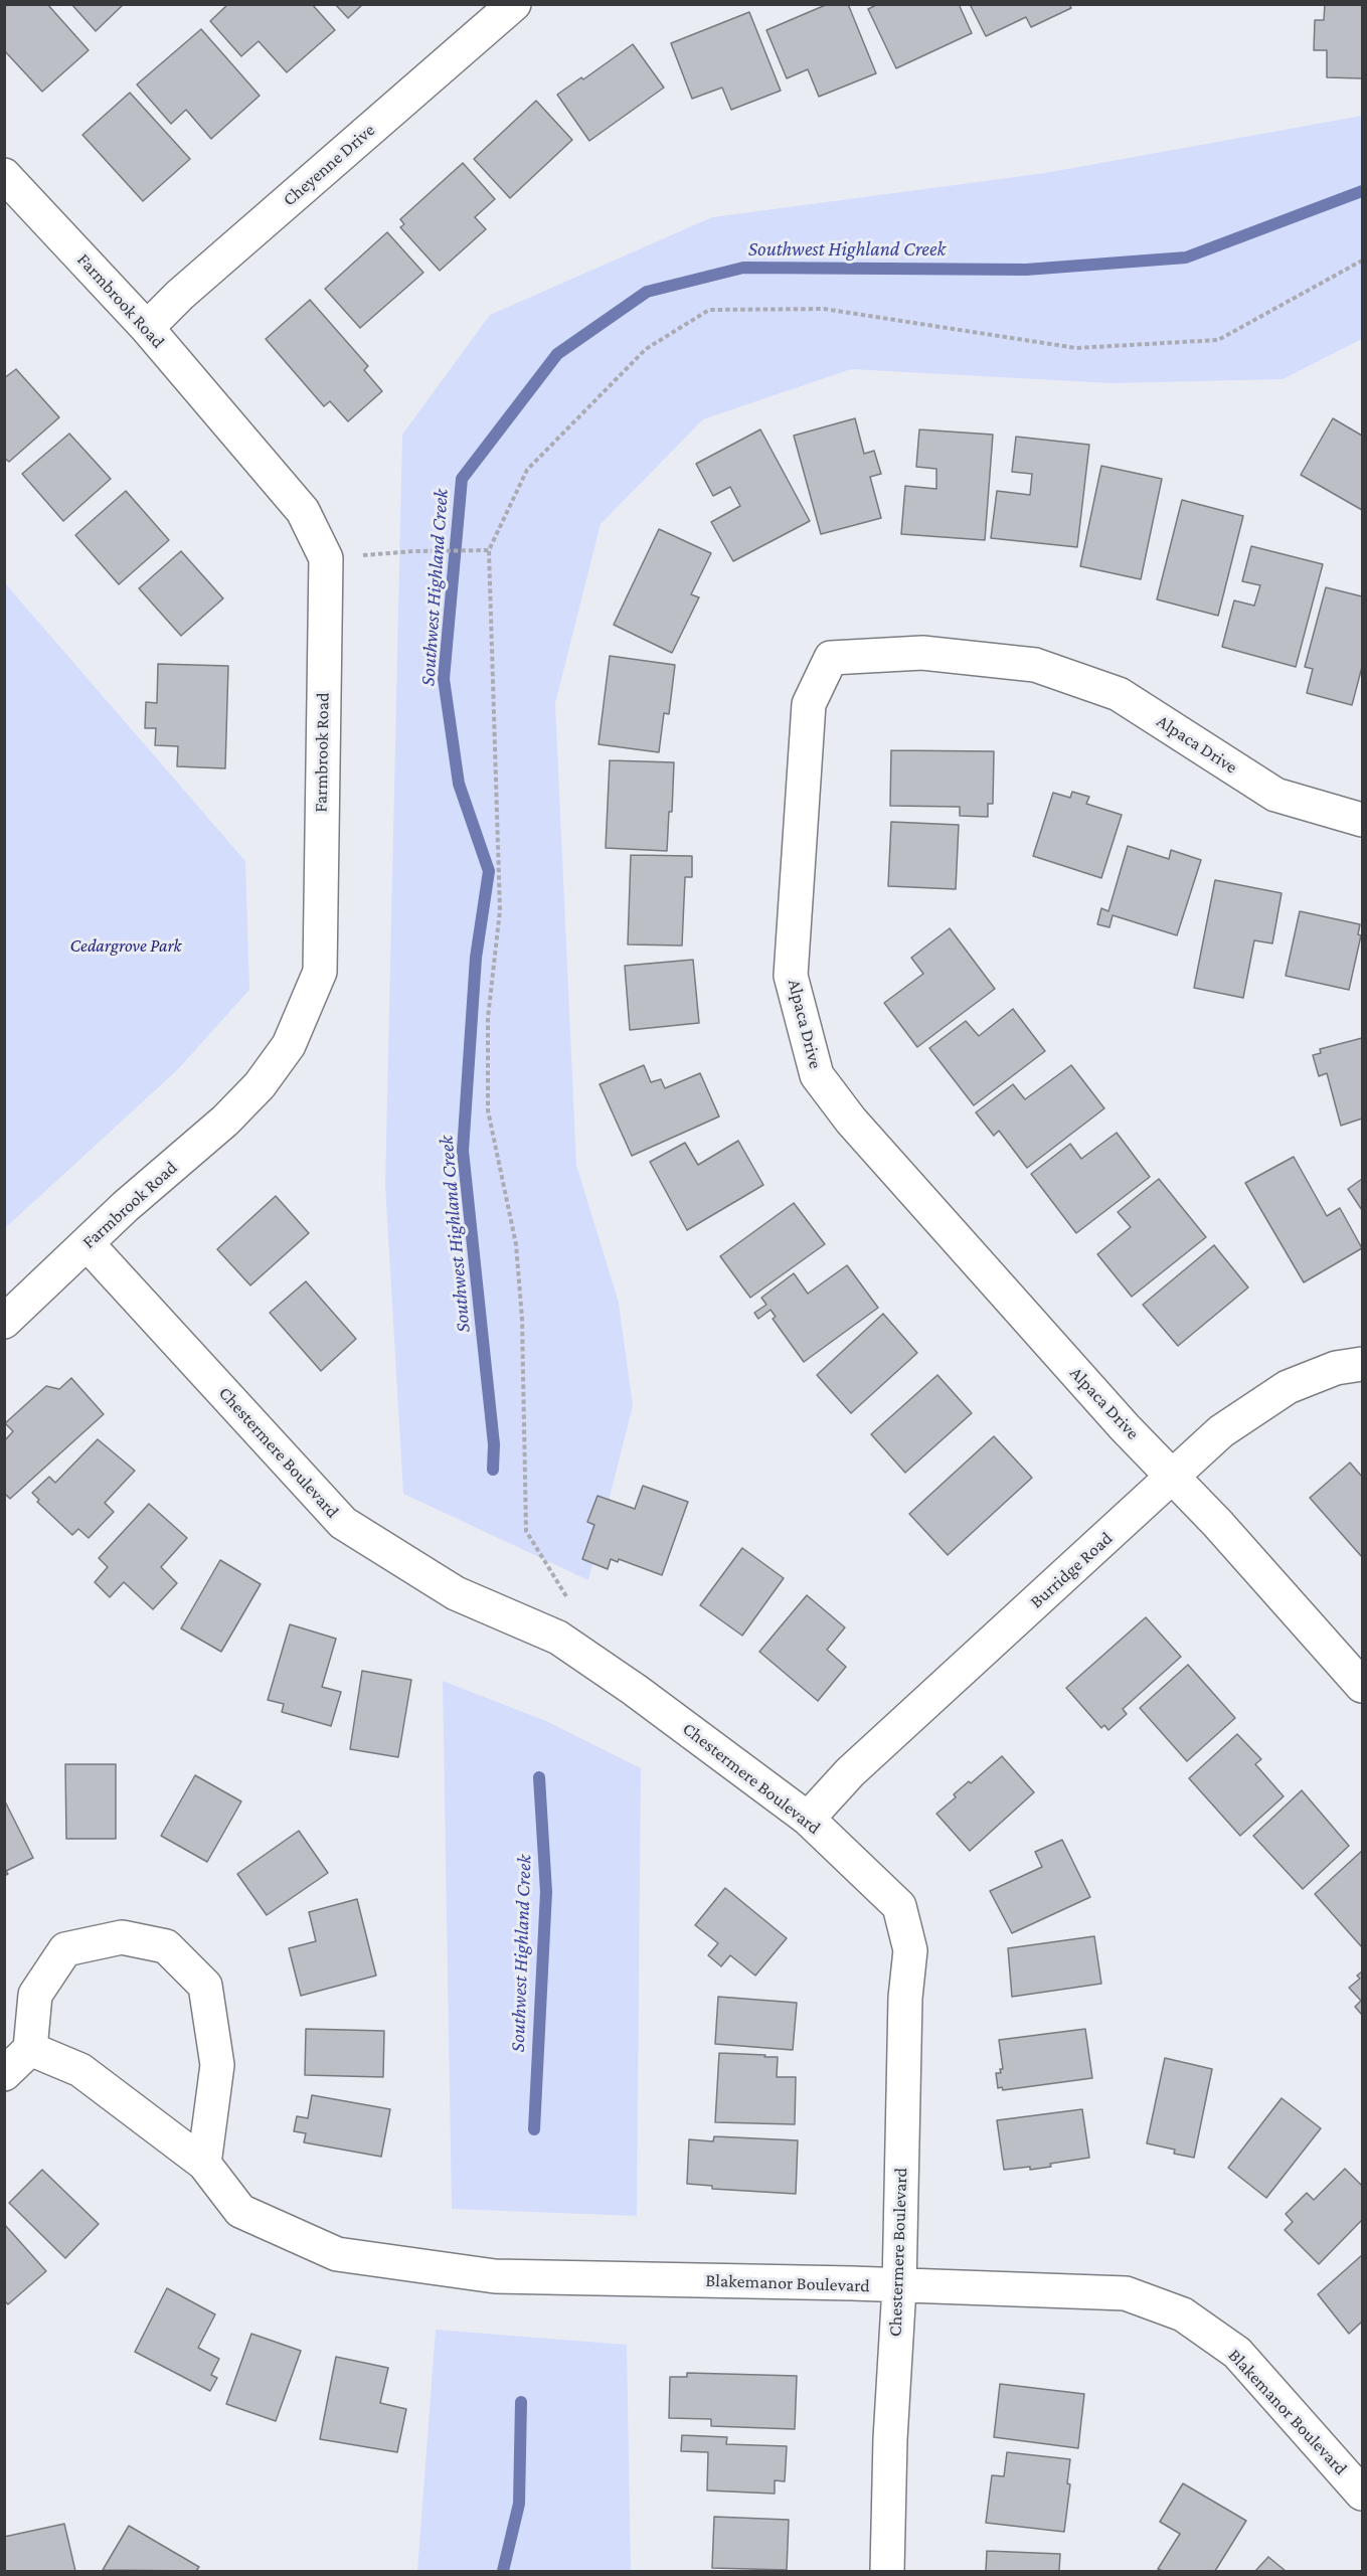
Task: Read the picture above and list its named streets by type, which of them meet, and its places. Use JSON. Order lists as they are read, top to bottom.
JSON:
{
  "streets": {
    "street": [
      "Cheyenne Drive",
      "Farmbrook Road",
      "Alpaca Drive",
      "Chestermere Boulevard",
      "Burridge Road",
      "Blakemanor Boulevard"
    ]
  },
  "crossings": [
    ["Cheyenne Drive", "Farmbrook Road"],
    ["Farmbrook Road", "Chestermere Boulevard"],
    ["Alpaca Drive", "Burridge Road"],
    ["Chestermere Boulevard", "Burridge Road"],
    ["Chestermere Boulevard", "Blakemanor Boulevard"]
  ],
  "water": ["Southwest Highland Creek"],
  "parks": ["Cedargrove Park"]
}
